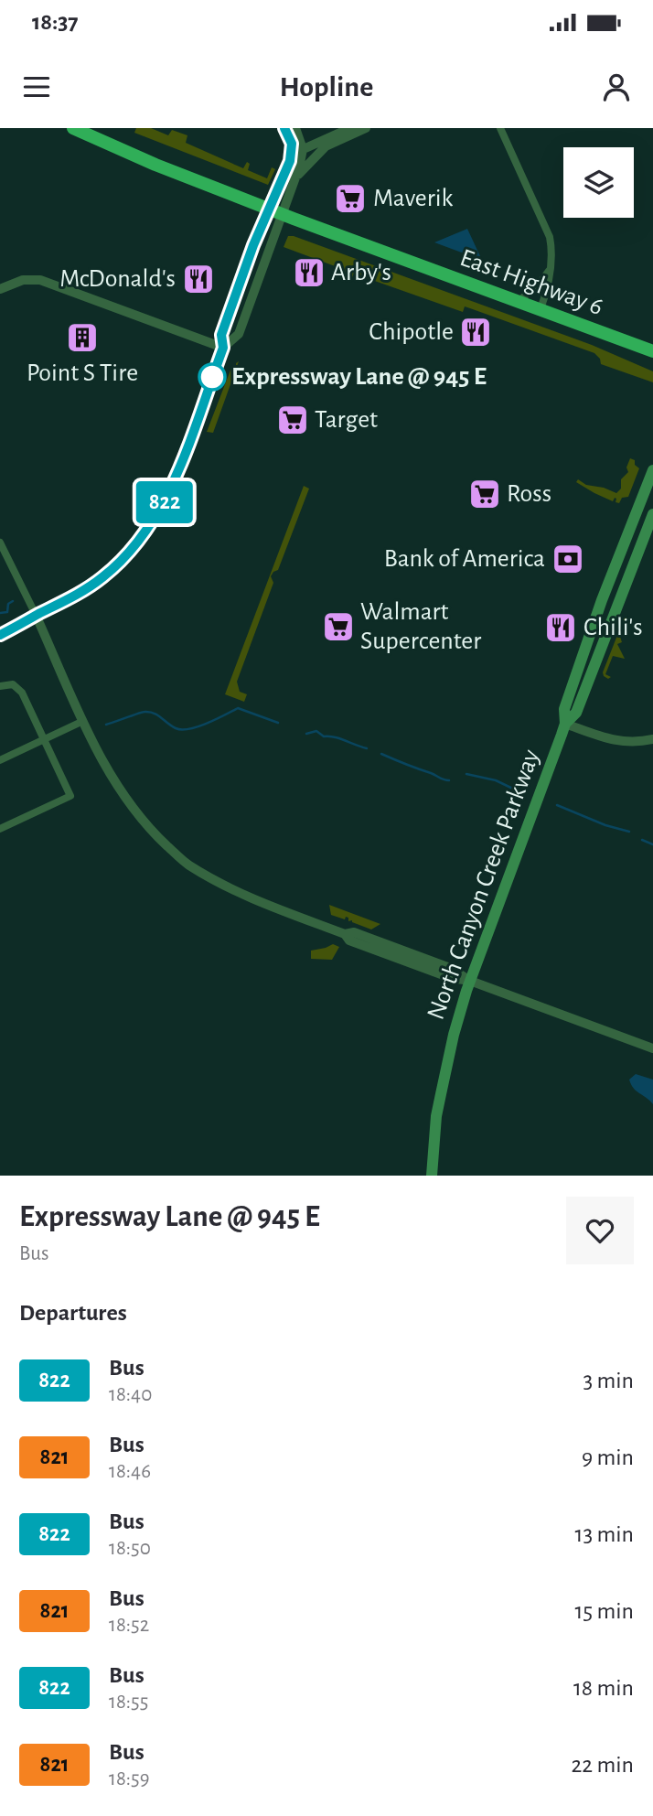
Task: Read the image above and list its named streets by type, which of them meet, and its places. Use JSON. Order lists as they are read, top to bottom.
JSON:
{
  "streets": {
    "highway": ["East Highway 6"],
    "main road": ["North Canyon Creek Parkway"]
  },
  "places": {
    "supermarket": [
      "Maverik",
      "Target",
      "Ross",
      "Walmart Supercenter"
    ],
    "restaurant": [
      "Arby's",
      "McDonald's",
      "Chipotle",
      "Chili's"
    ],
    "building": ["Point S Tire"],
    "other": ["Expressway Lane @ 945 E"],
    "bank": ["Bank of America"]
  },
  "lines": ["bus line 822"],
  "page": {
    "status": "18:37",
    "header": "Hopline",
    "on_map": "822",
    "heading": [
      ["Expressway Lane @ 945 E", "Bus"],
      "Departures"
    ],
    "list": [
      {
        "mark": "822",
        "name": "Bus",
        "note": "18:40",
        "value": "3 min"
      },
      {
        "mark": "821",
        "name": "Bus",
        "note": "18:46",
        "value": "9 min"
      },
      {
        "mark": "822",
        "name": "Bus",
        "note": "18:50",
        "value": "13 min"
      },
      {
        "mark": "821",
        "name": "Bus",
        "note": "18:52",
        "value": "15 min"
      },
      {
        "mark": "822",
        "name": "Bus",
        "note": "18:55",
        "value": "18 min"
      },
      {
        "mark": "821",
        "name": "Bus",
        "note": "18:59",
        "value": "22 min"
      }
    ]
  }
}
